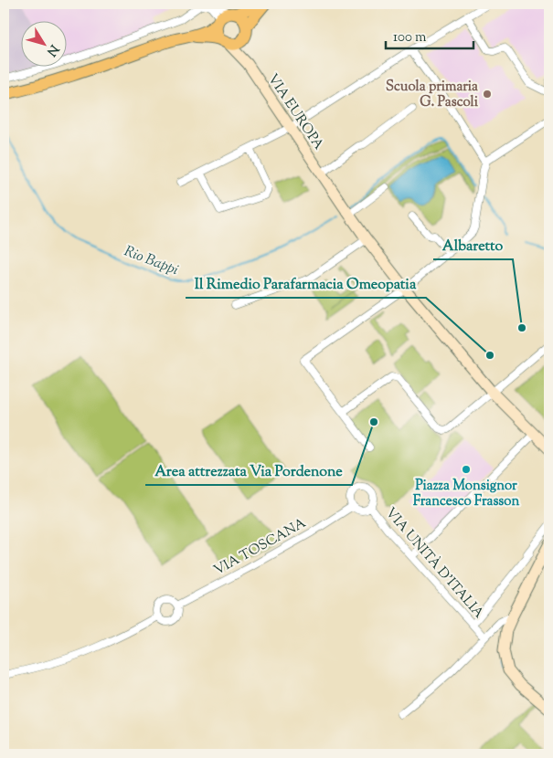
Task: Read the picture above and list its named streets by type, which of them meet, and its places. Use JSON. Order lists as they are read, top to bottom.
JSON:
{
  "streets": {
    "street": ["VIA EUROPA", "VIA TOSCANA", "VIA UNITÀ D'ITALIA"]
  },
  "crossings": [
    ["VIA TOSCANA", "VIA UNITÀ D'ITALIA"]
  ],
  "water": ["Rio Bappi"],
  "places": [
    "Scuola primaria G. Pascoli",
    "Albaretto",
    "Il Rimedio Parafarmacia Omeopatia",
    "Area attrezzata Via Pordenone",
    "Piazza Monsignor Francesco Frasson"
  ],
  "scale_bar": "100 m",
  "north": "bottom right"
}
